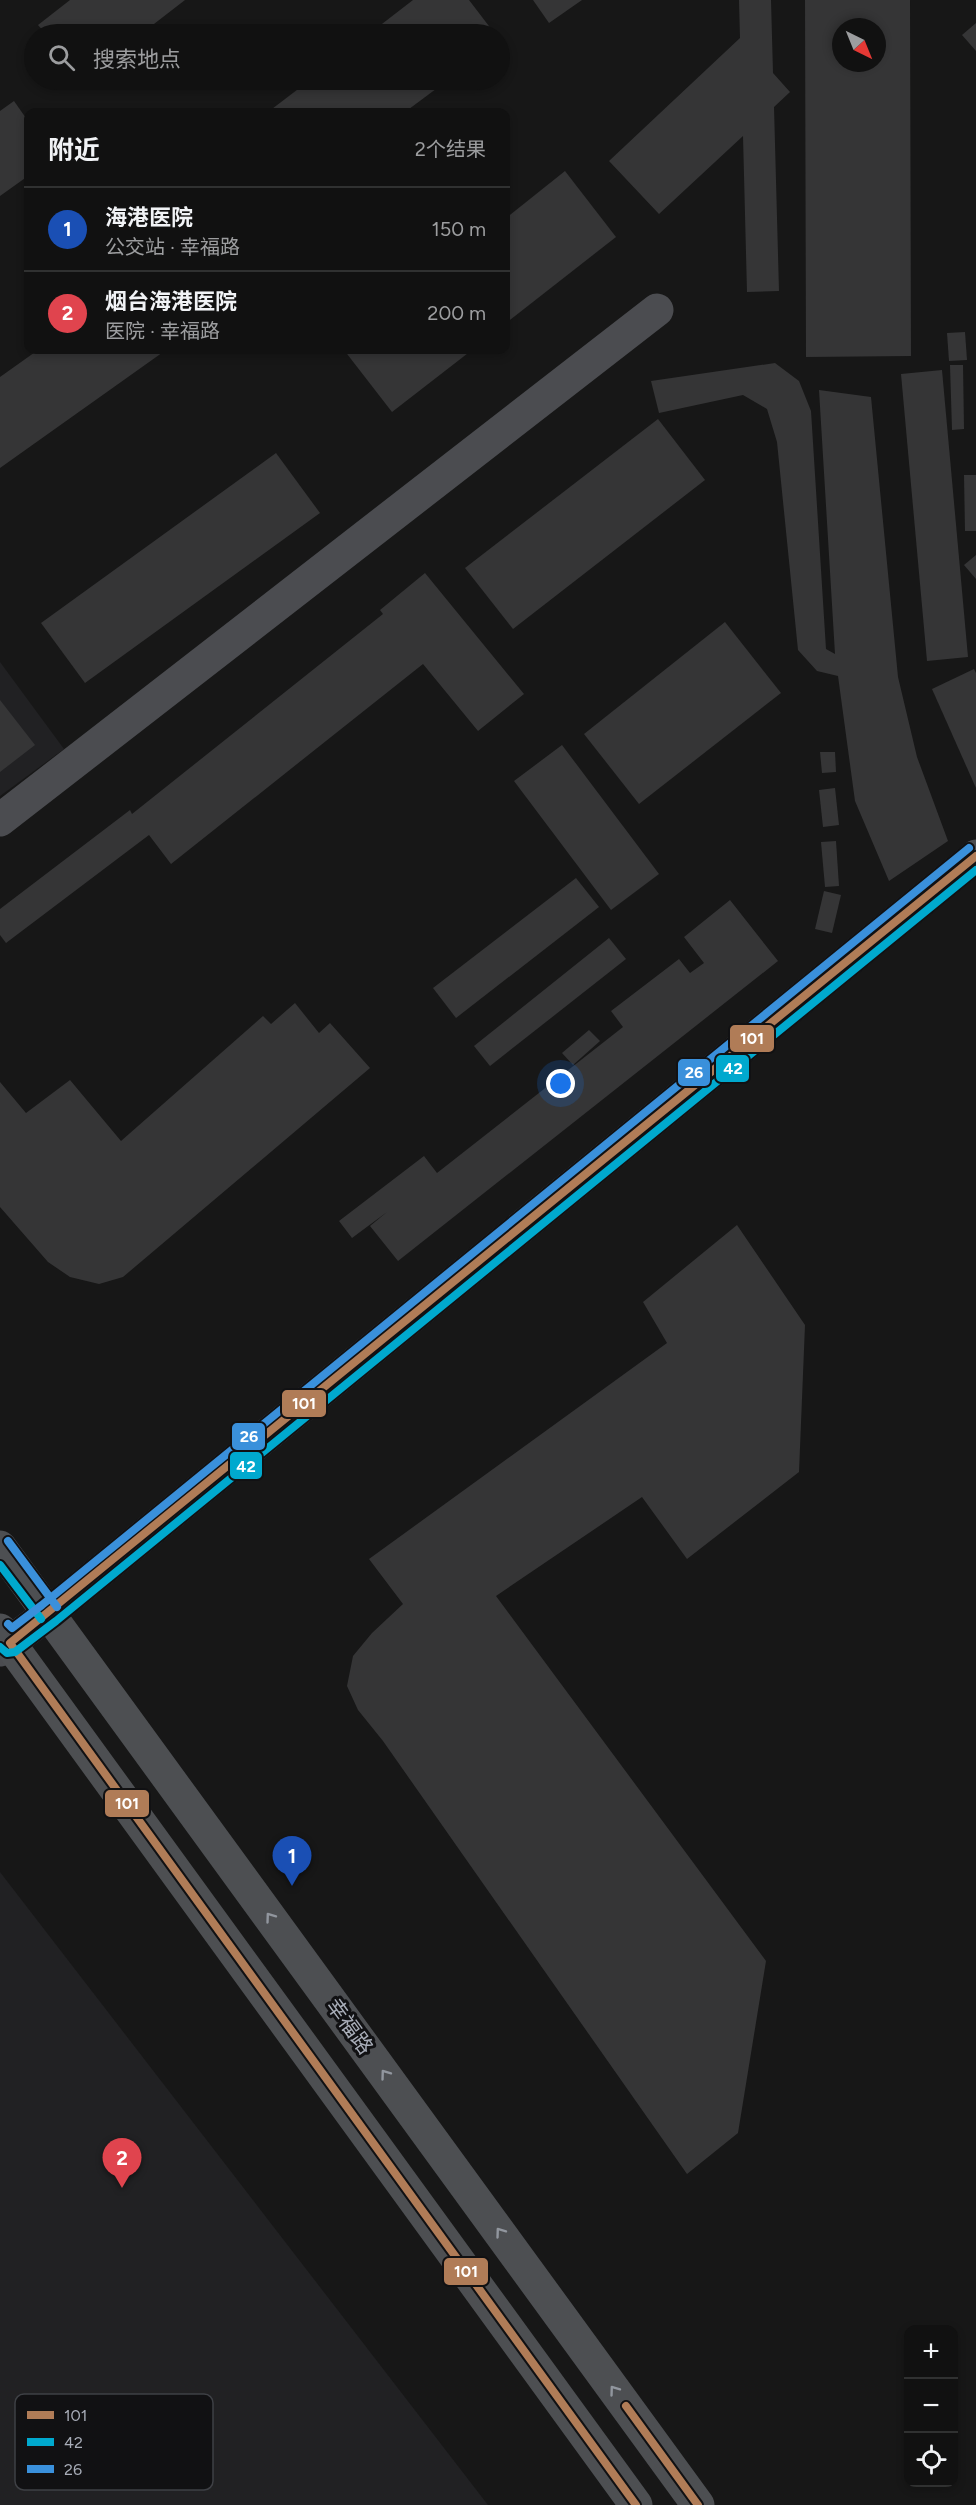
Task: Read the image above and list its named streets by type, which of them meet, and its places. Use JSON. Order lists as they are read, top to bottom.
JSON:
{
  "streets": {
    "main road": ["幸福路"]
  },
  "lines": ["transit line 26", "transit line 101", "transit line 42"],
  "legend": ["101", "42", "26"],
  "north": "bottom right",
  "page": {
    "search": "搜索地点",
    "heading": ["附近", "2个结果"],
    "list": [
      {
        "mark": "1",
        "name": "海港医院",
        "note": "公交站 · 幸福路",
        "value": "150 m"
      },
      {
        "mark": "2",
        "name": "烟台海港医院",
        "note": "医院 · 幸福路",
        "value": "200 m"
      }
    ],
    "pins": ["1", "2"],
    "map_buttons": ["+", "−"]
  }
}
